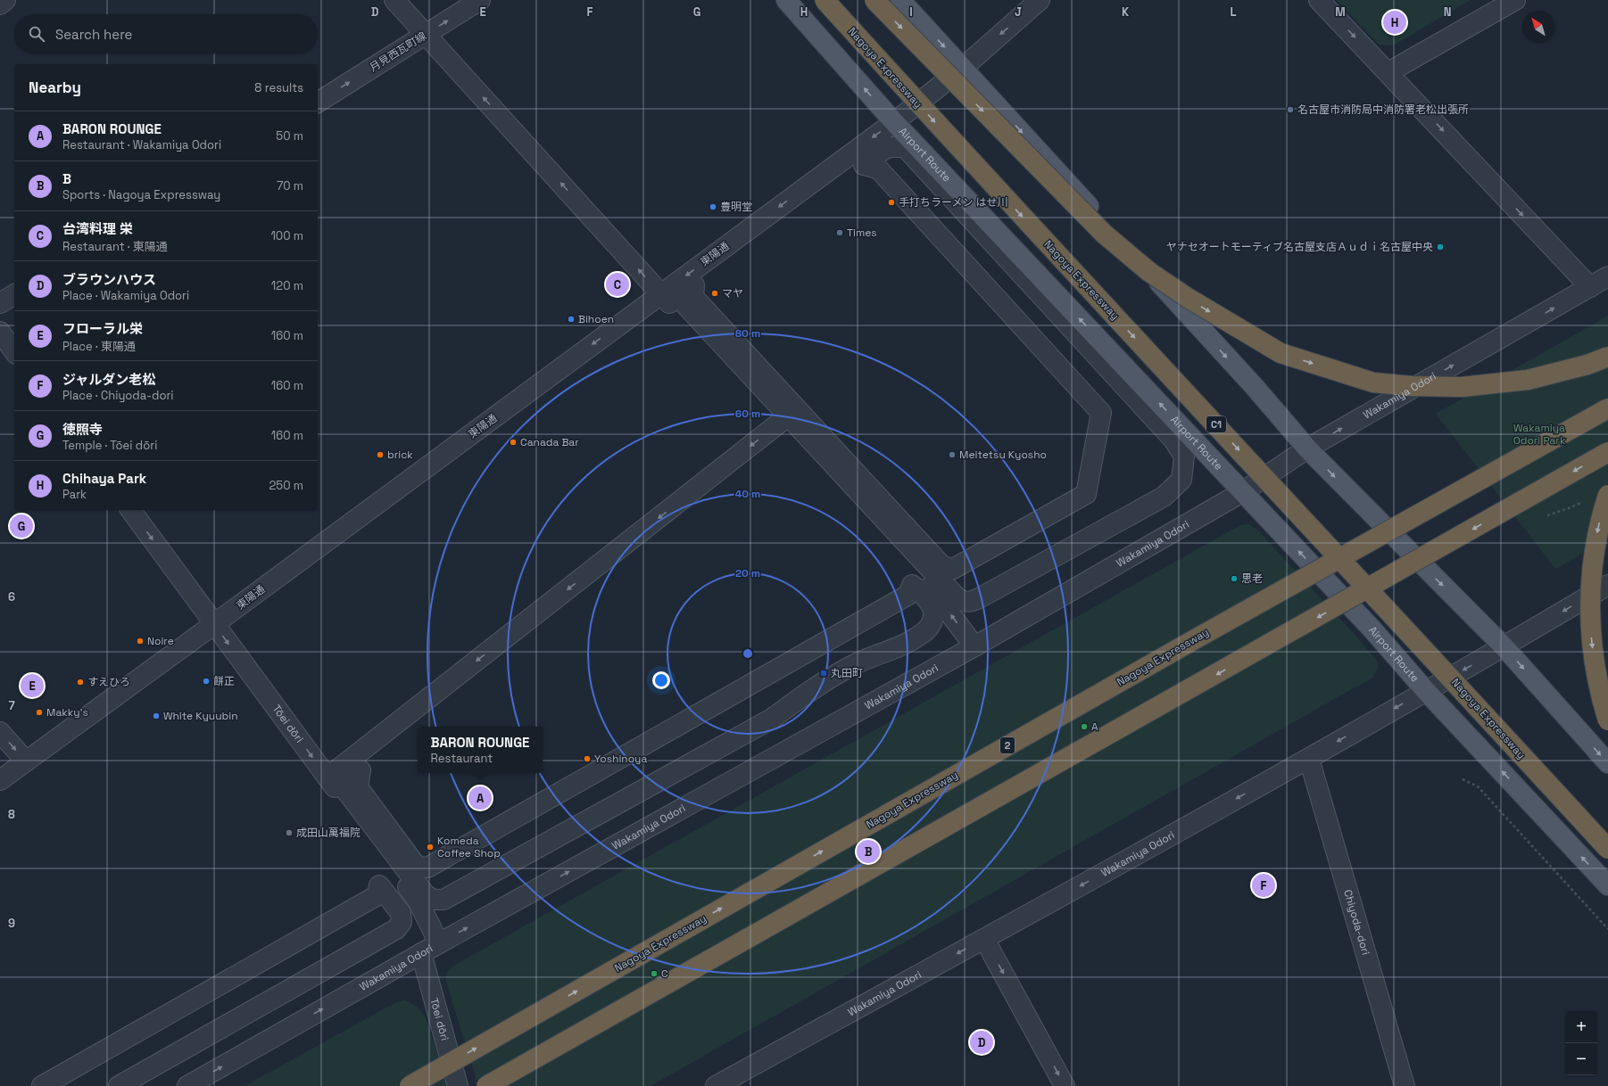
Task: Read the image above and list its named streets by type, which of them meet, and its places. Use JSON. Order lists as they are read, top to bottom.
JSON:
{
  "streets": {
    "highway": ["Nagoya Expressway", "C1", "2"],
    "main road": ["Airport Route"],
    "street": [
      "月見西瓦町線",
      "東陽通",
      "Wakamiya Odori",
      "Tōei dōri",
      "Chiyoda-dori"
    ]
  },
  "crossings": [
    ["Airport Route", "東陽通"],
    ["Airport Route", "Wakamiya Odori"],
    ["東陽通", "Tōei dōri"],
    ["Wakamiya Odori", "Tōei dōri"],
    ["Wakamiya Odori", "Chiyoda-dori"]
  ],
  "one_way": ["月見西瓦町線", "東陽通", "Tōei dōri"],
  "parks": ["Wakamiya Odori Park"],
  "places": {
    "other": [
      "名古屋市消防局中消防署老松出張所",
      "手打ちラーメン はせ川",
      "豊明堂",
      "Times",
      "ヤナセオートモーティブ名古屋支店Ａｕｄｉ名古屋中央",
      "マヤ",
      "Bihoen",
      "Canada Bar",
      "brick",
      "Meitetsu Kyosho",
      "思老",
      "Noire",
      "餅正",
      "すえひろ",
      "Makky's",
      "White Kyuubin",
      "A",
      "Yoshinoya",
      "成田山萬福院",
      "Komeda Coffee Shop",
      "C"
    ],
    "transit": ["丸田町"]
  },
  "north": "top left",
  "page": {
    "pins": [
      "H",
      "C",
      "G",
      "E",
      "A",
      "B",
      "F",
      "D"
    ],
    "search": "Search here",
    "heading": ["Nearby", "8 results"],
    "list": [
      {
        "mark": "A",
        "name": "BARON ROUNGE",
        "note": "Restaurant · Wakamiya Odori",
        "value": "50 m"
      },
      {
        "mark": "B",
        "name": "B",
        "note": "Sports · Nagoya Expressway",
        "value": "70 m"
      },
      {
        "mark": "C",
        "name": "台湾料理 栄",
        "note": "Restaurant · 東陽通",
        "value": "100 m"
      },
      {
        "mark": "D",
        "name": "ブラウンハウス",
        "note": "Place · Wakamiya Odori",
        "value": "120 m"
      },
      {
        "mark": "E",
        "name": "フローラル栄",
        "note": "Place · 東陽通",
        "value": "160 m"
      },
      {
        "mark": "F",
        "name": "ジャルダン老松",
        "note": "Place · Chiyoda-dori",
        "value": "160 m"
      },
      {
        "mark": "G",
        "name": "徳照寺",
        "note": "Temple · Tōei dōri",
        "value": "160 m"
      },
      {
        "mark": "H",
        "name": "Chihaya Park",
        "note": "Park",
        "value": "250 m"
      }
    ],
    "popup": ["BARON ROUNGE", "Restaurant"],
    "map_buttons": ["+", "−"]
  },
  "grid": {
    "columns": [
      "D",
      "E",
      "F",
      "G",
      "H",
      "I",
      "J",
      "K",
      "L",
      "M",
      "N"
    ],
    "rows": [
      "6",
      "7",
      "8",
      "9"
    ]
  },
  "rings": [
    "80 m",
    "60 m",
    "40 m",
    "20 m"
  ]
}
